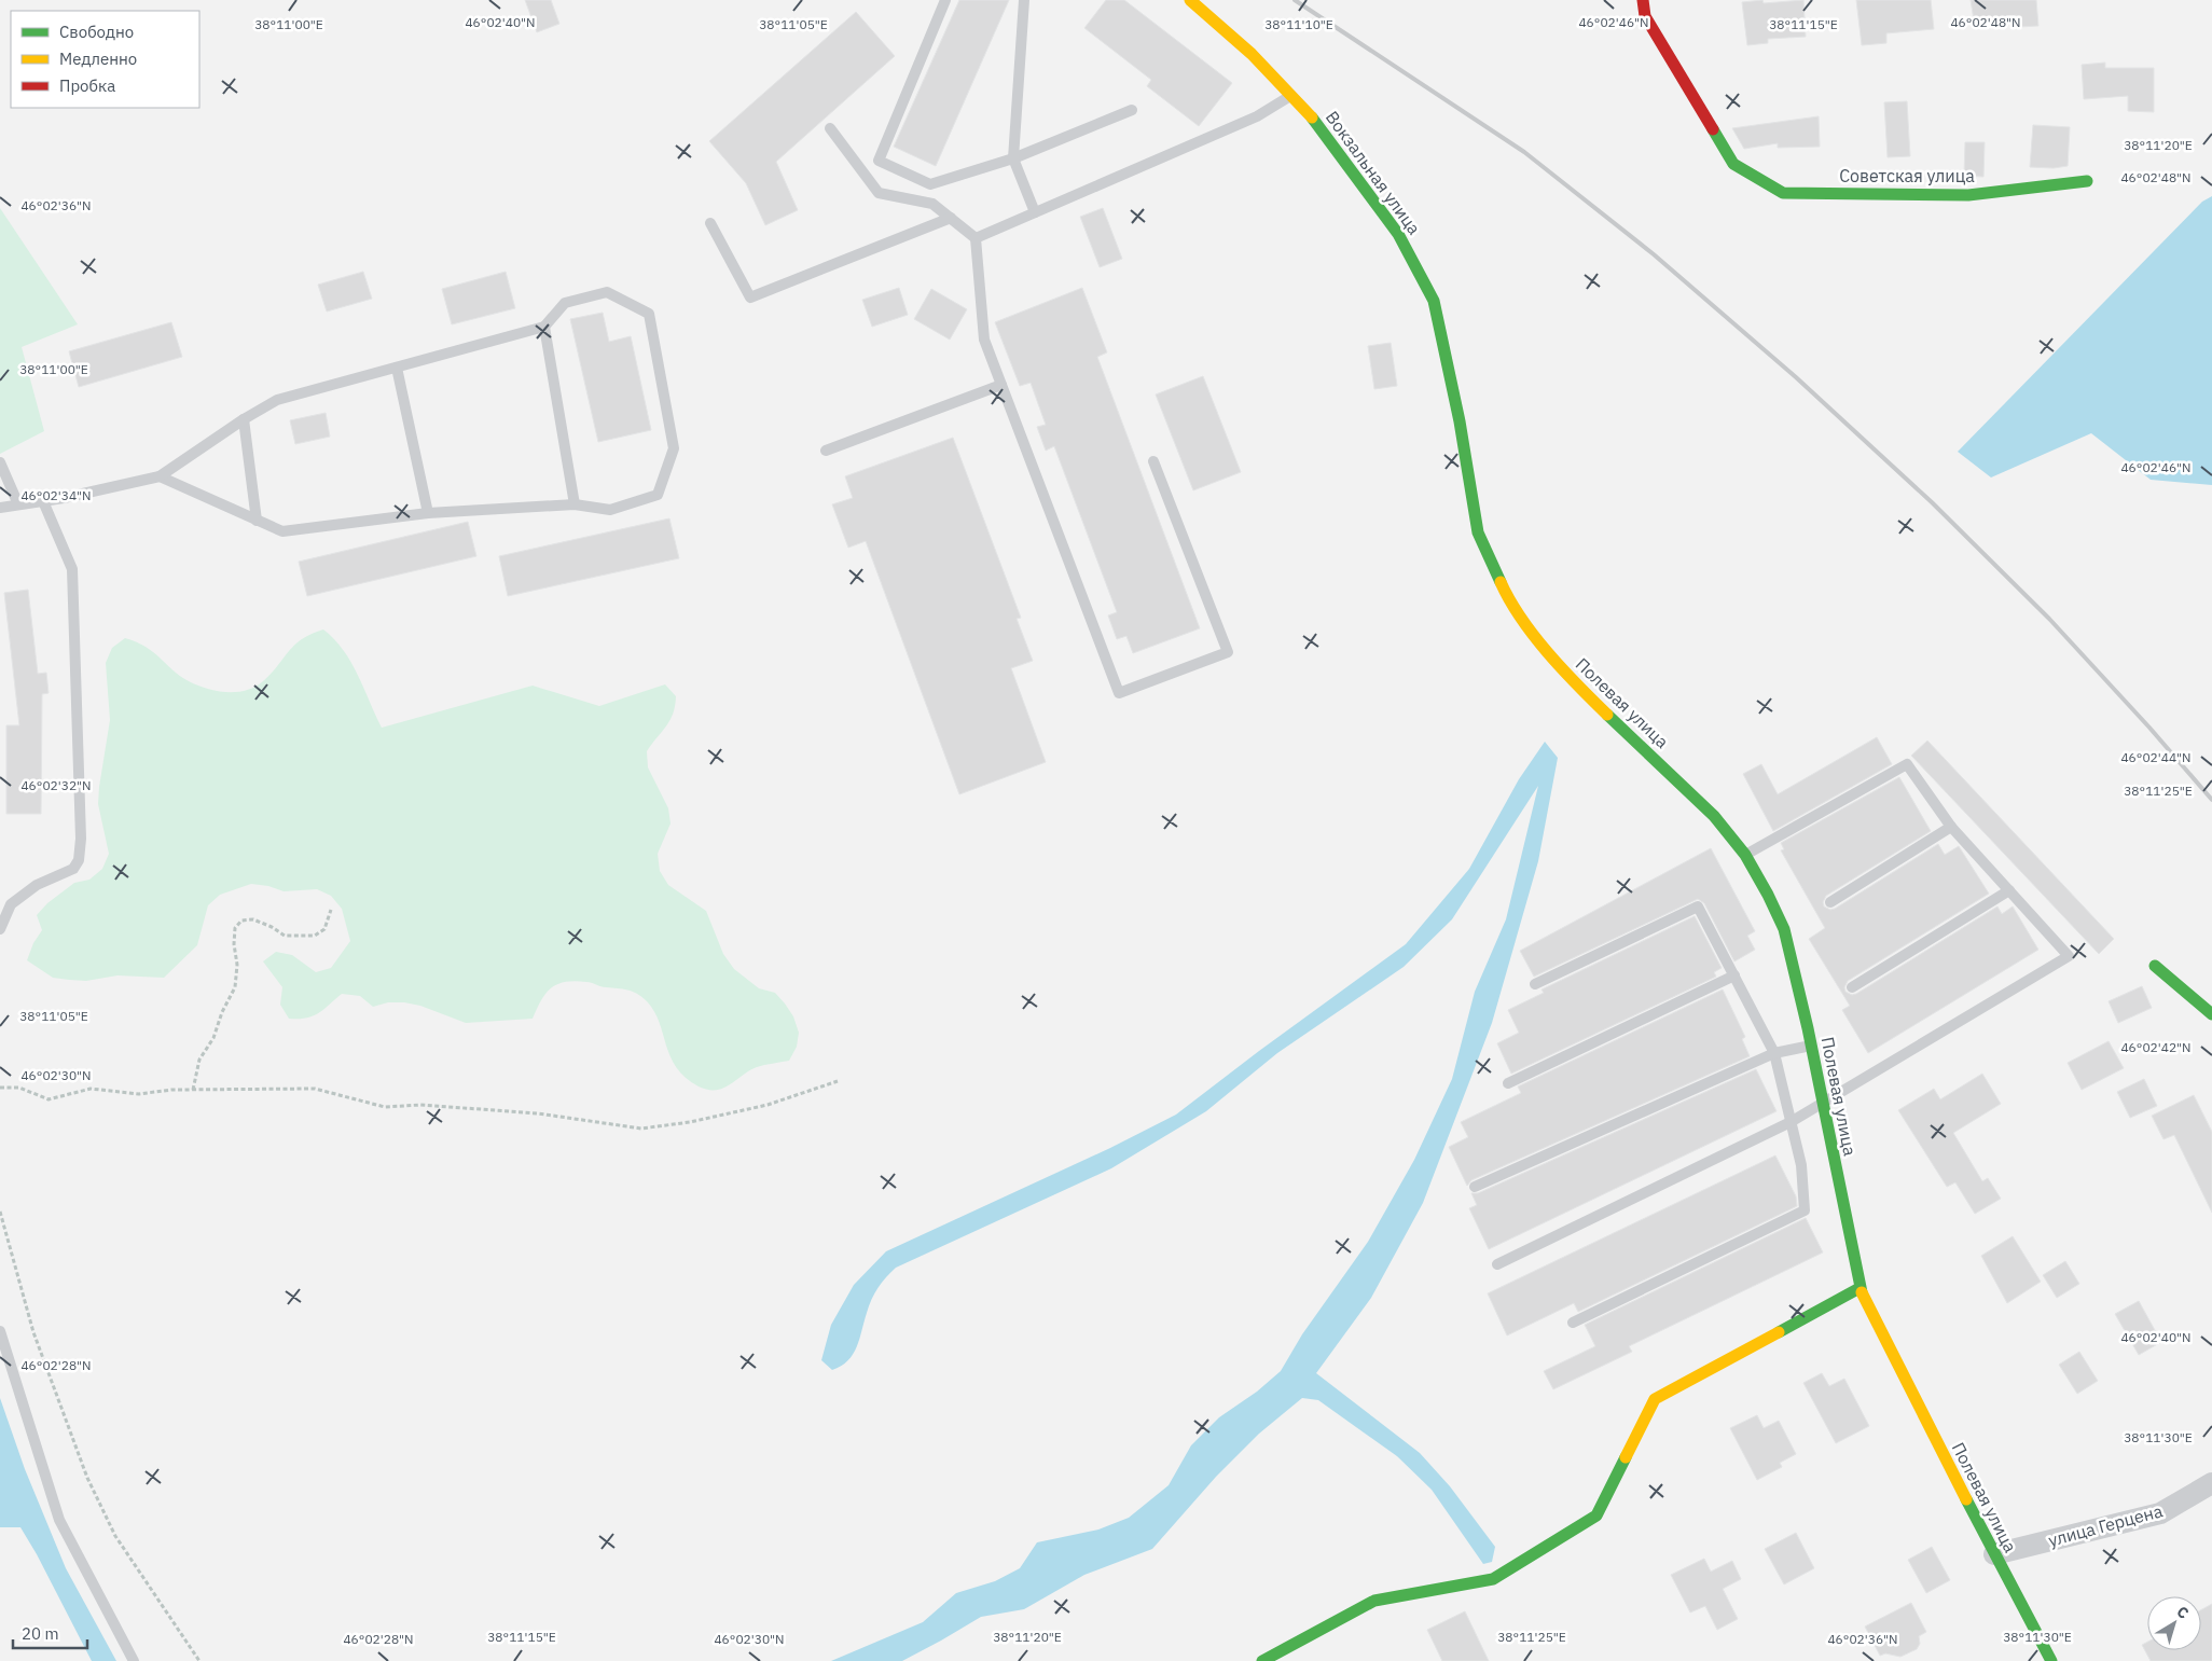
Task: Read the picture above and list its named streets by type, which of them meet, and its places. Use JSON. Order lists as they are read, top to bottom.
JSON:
{
  "streets": {
    "street": [
      "Вокзальная улица",
      "Советская улица",
      "Полевая улица",
      "улица Герцена"
    ]
  },
  "crossings": [
    ["Вокзальная улица", "Полевая улица"],
    ["Полевая улица", "улица Герцена"]
  ],
  "legend": ["Свободно", "Медленно", "Пробка"],
  "scale_bar": "20 m",
  "north": "top right",
  "coordinates": [
    "46°02'40\"N",
    "46°02'46\"N",
    "46°02'48\"N",
    "38°11'00\"E",
    "38°11'05\"E",
    "38°11'10\"E",
    "38°11'15\"E",
    "38°11'20\"E",
    "46°02'36\"N",
    "46°02'34\"N",
    "46°02'44\"N",
    "46°02'32\"N",
    "38°11'25\"E",
    "46°02'42\"N",
    "46°02'30\"N",
    "46°02'28\"N",
    "38°11'30\"E"
  ]
}
